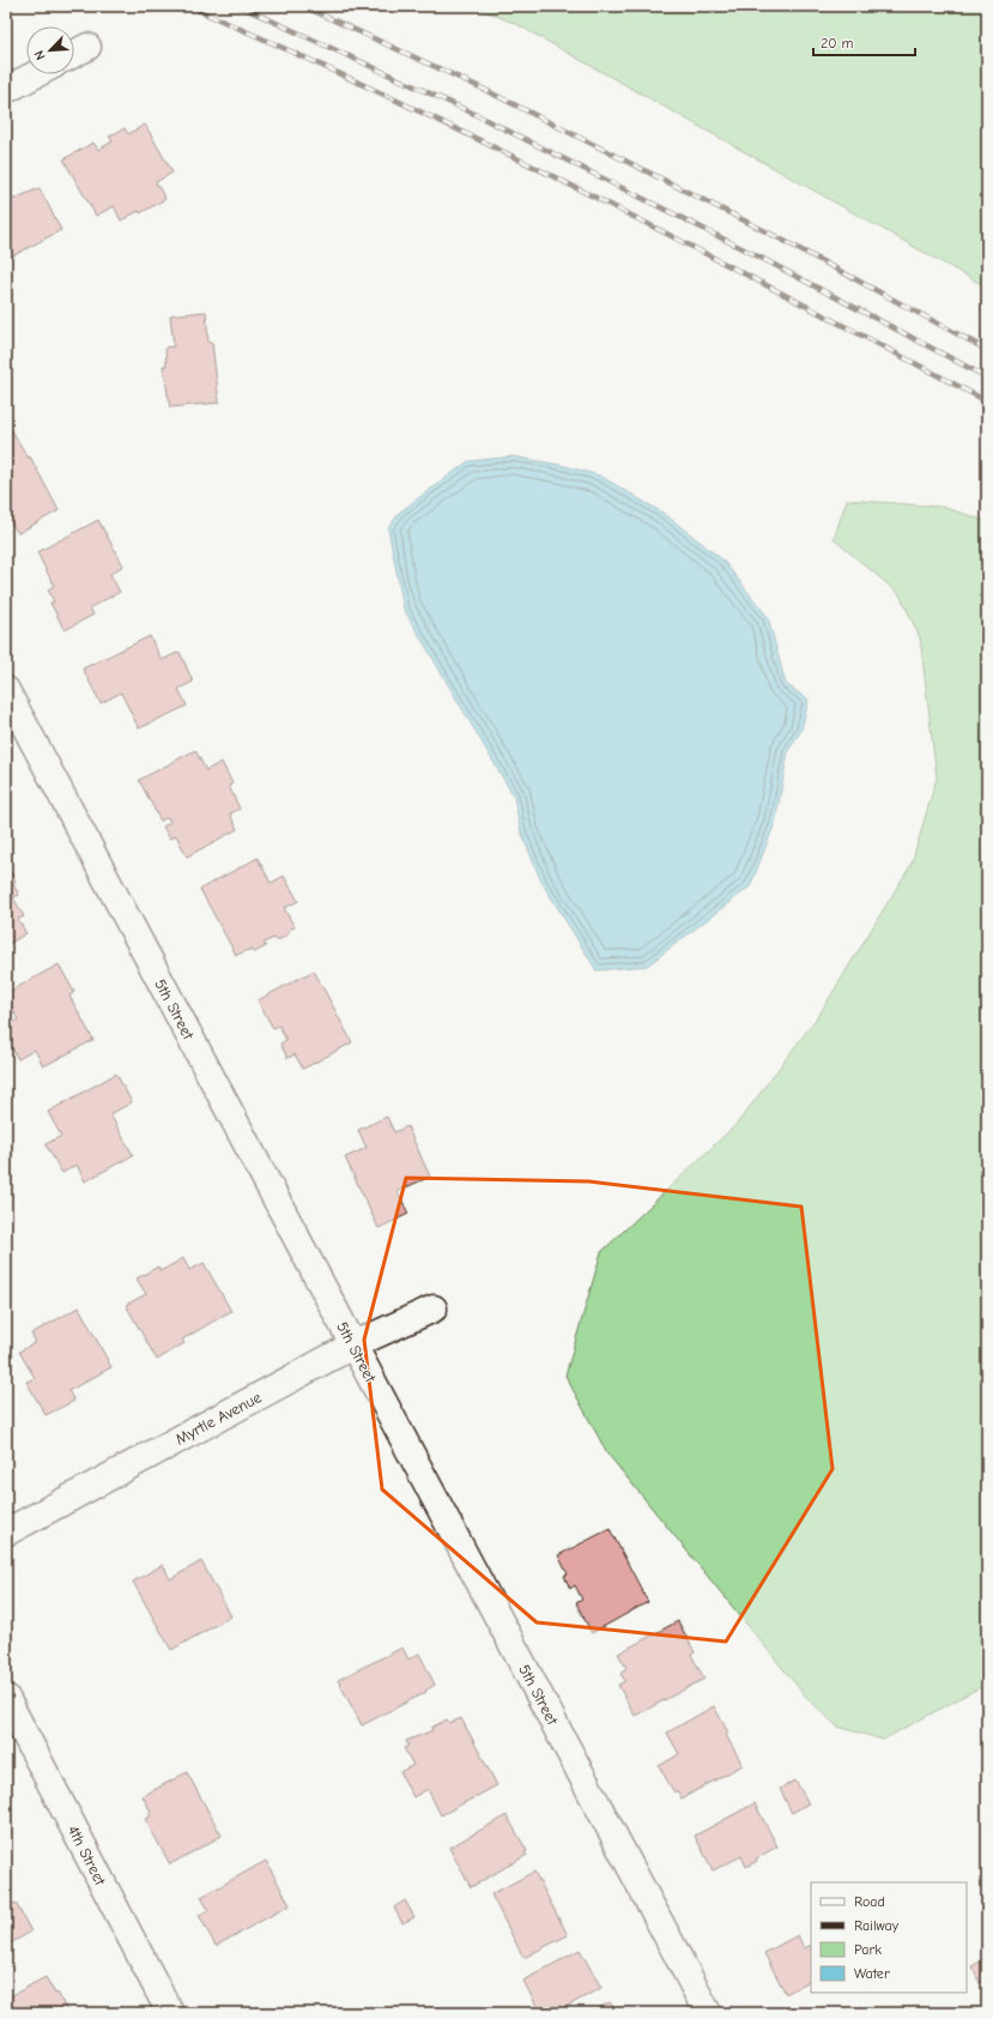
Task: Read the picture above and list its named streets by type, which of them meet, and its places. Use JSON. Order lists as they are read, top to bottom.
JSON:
{
  "streets": {
    "street": ["5th Street", "Myrtle Avenue", "4th Street"]
  },
  "crossings": [
    ["5th Street", "Myrtle Avenue"]
  ],
  "legend": [
    "Road",
    "Railway",
    "Park",
    "Water"
  ],
  "scale_bar": "20 m",
  "north": "bottom left"
}
